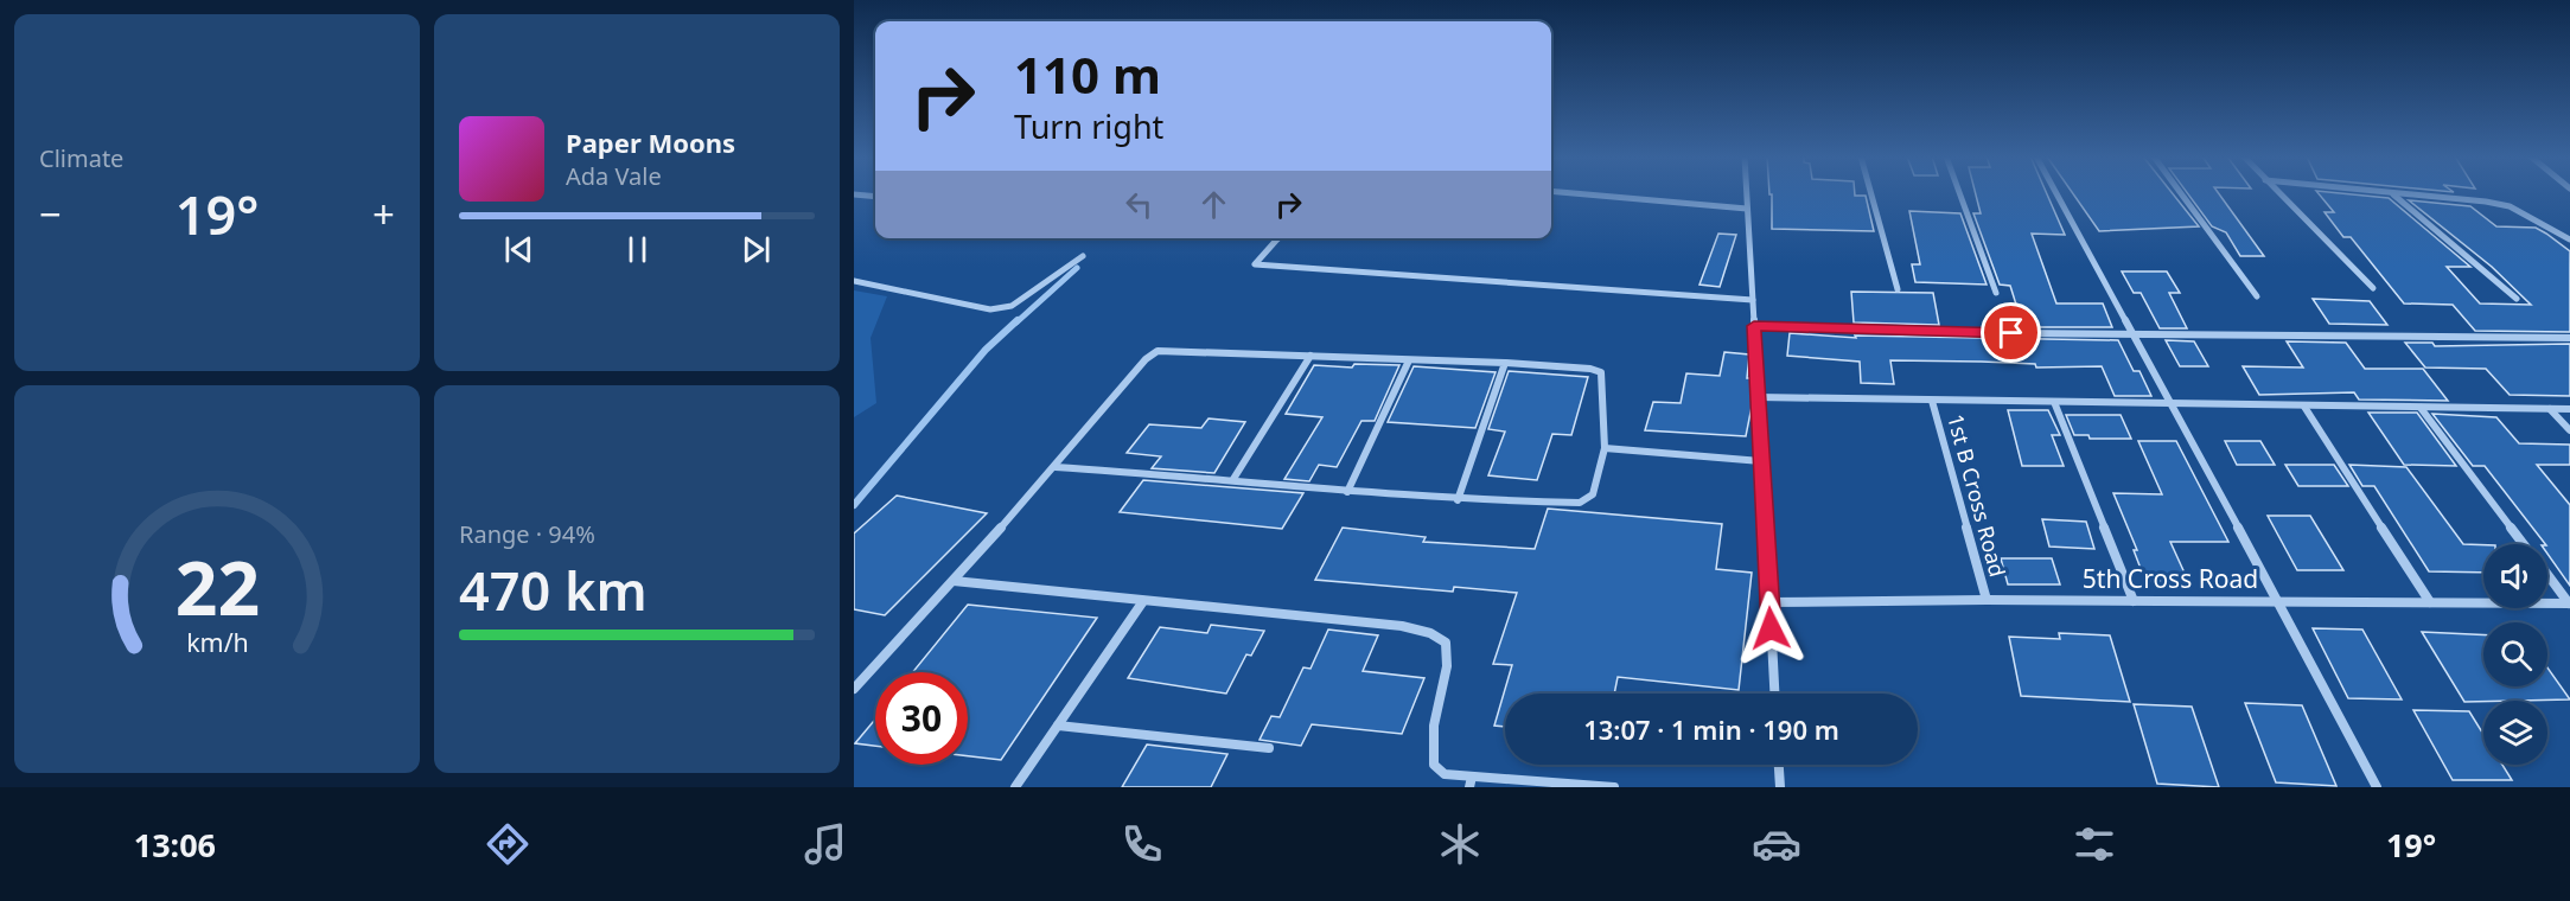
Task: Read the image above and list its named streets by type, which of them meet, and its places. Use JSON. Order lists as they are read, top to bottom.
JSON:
{
  "streets": {
    "street": ["1st B Cross Road", "5th Cross Road"]
  },
  "crossings": [
    ["1st B Cross Road", "5th Cross Road"]
  ],
  "page": {
    "tile": [
      "Climate",
      ["Range · 94%", "470 km"]
    ],
    "turn": ["110 m", "Turn right"],
    "song": ["Paper Moons", "Ada Vale"],
    "heat": ["−", "19°", "+"],
    "limit": "30",
    "trip": "13:07 · 1 min · 190 m",
    "tabs": ["13:06", "19°"],
    "gauge": ["22", "km/h"]
  }
}
